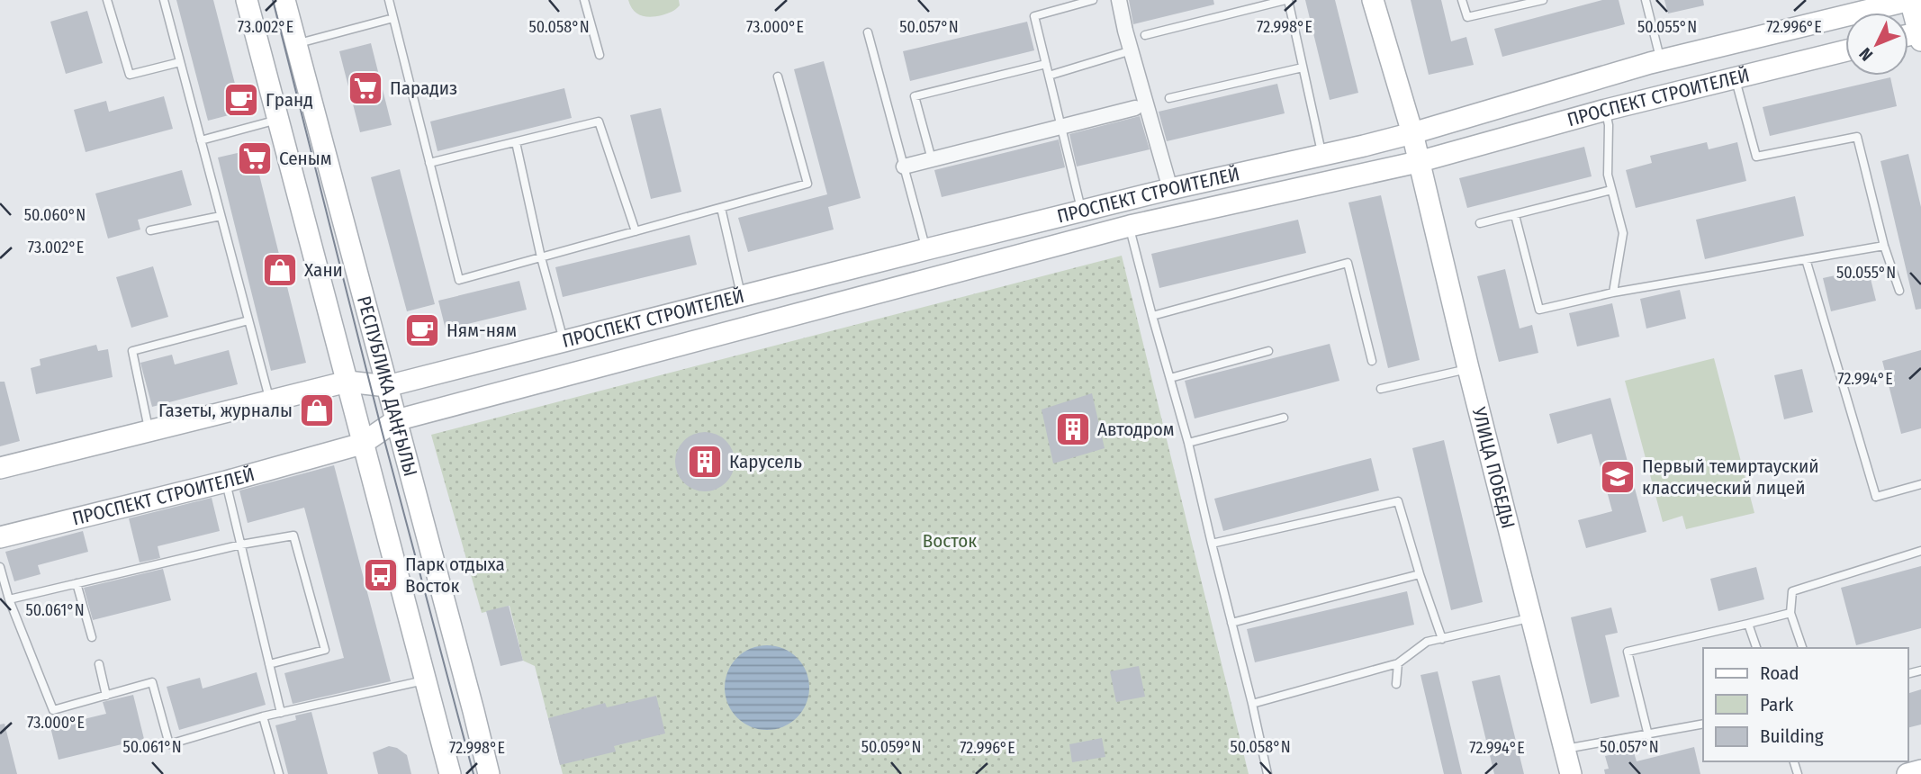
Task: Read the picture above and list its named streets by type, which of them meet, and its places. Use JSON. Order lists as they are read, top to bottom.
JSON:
{
  "streets": {
    "street": ["ПРОСПЕКТ СТРОИТЕЛЕЙ", "РЕСПУБЛИКА ДАҢҒЫЛЫ", "УЛИЦА ПОБЕДЫ"]
  },
  "crossings": [
    ["ПРОСПЕКТ СТРОИТЕЛЕЙ", "РЕСПУБЛИКА ДАҢҒЫЛЫ"],
    ["ПРОСПЕКТ СТРОИТЕЛЕЙ", "УЛИЦА ПОБЕДЫ"]
  ],
  "parks": ["Восток"],
  "places": {
    "supermarket": ["Парадиз", "Сеным"],
    "cafe": ["Гранд", "Ням-ням"],
    "shop": ["Хани", "Газеты, журналы"],
    "building": ["Автодром", "Карусель"],
    "school or university": ["Первый темиртауский классический лицей"],
    "bus stop": ["Парк отдыха Восток"]
  },
  "legend": ["Road", "Park", "Building"],
  "north": "bottom left",
  "coordinates": [
    "73.002°E",
    "73.000°E",
    "72.998°E",
    "72.996°E",
    "50.058°N",
    "50.057°N",
    "50.055°N",
    "50.060°N",
    "72.994°E",
    "50.061°N",
    "50.059°N"
  ]
}
